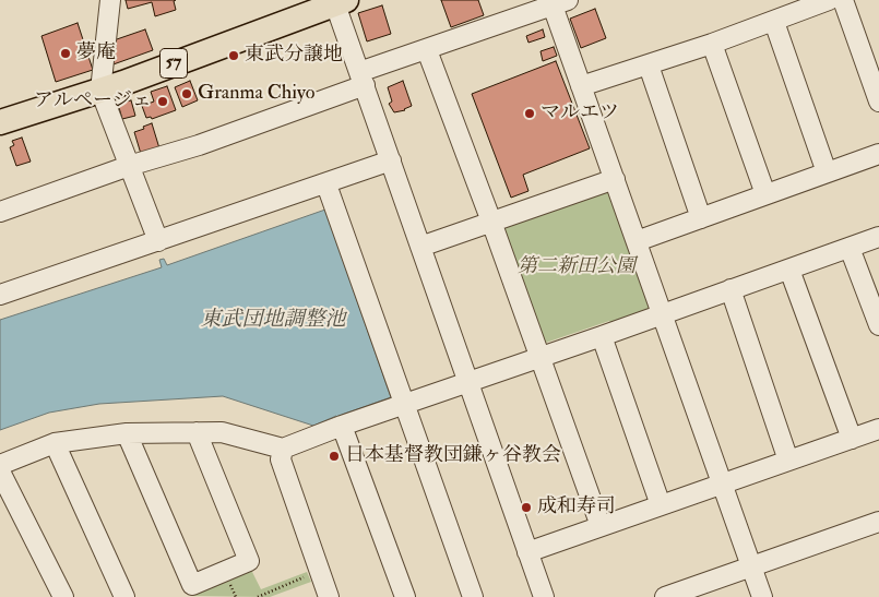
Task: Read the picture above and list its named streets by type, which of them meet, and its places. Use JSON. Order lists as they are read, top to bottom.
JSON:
{
  "streets": {
    "main road": ["57"]
  },
  "water": ["東武団地調整池"],
  "parks": ["第二新田公園"],
  "places": [
    "夢庵",
    "東武分譲地",
    "Granma Chiyo",
    "アルページェ",
    "マルエツ",
    "日本基督教団鎌ヶ谷教会",
    "成和寿司"
  ]
}
